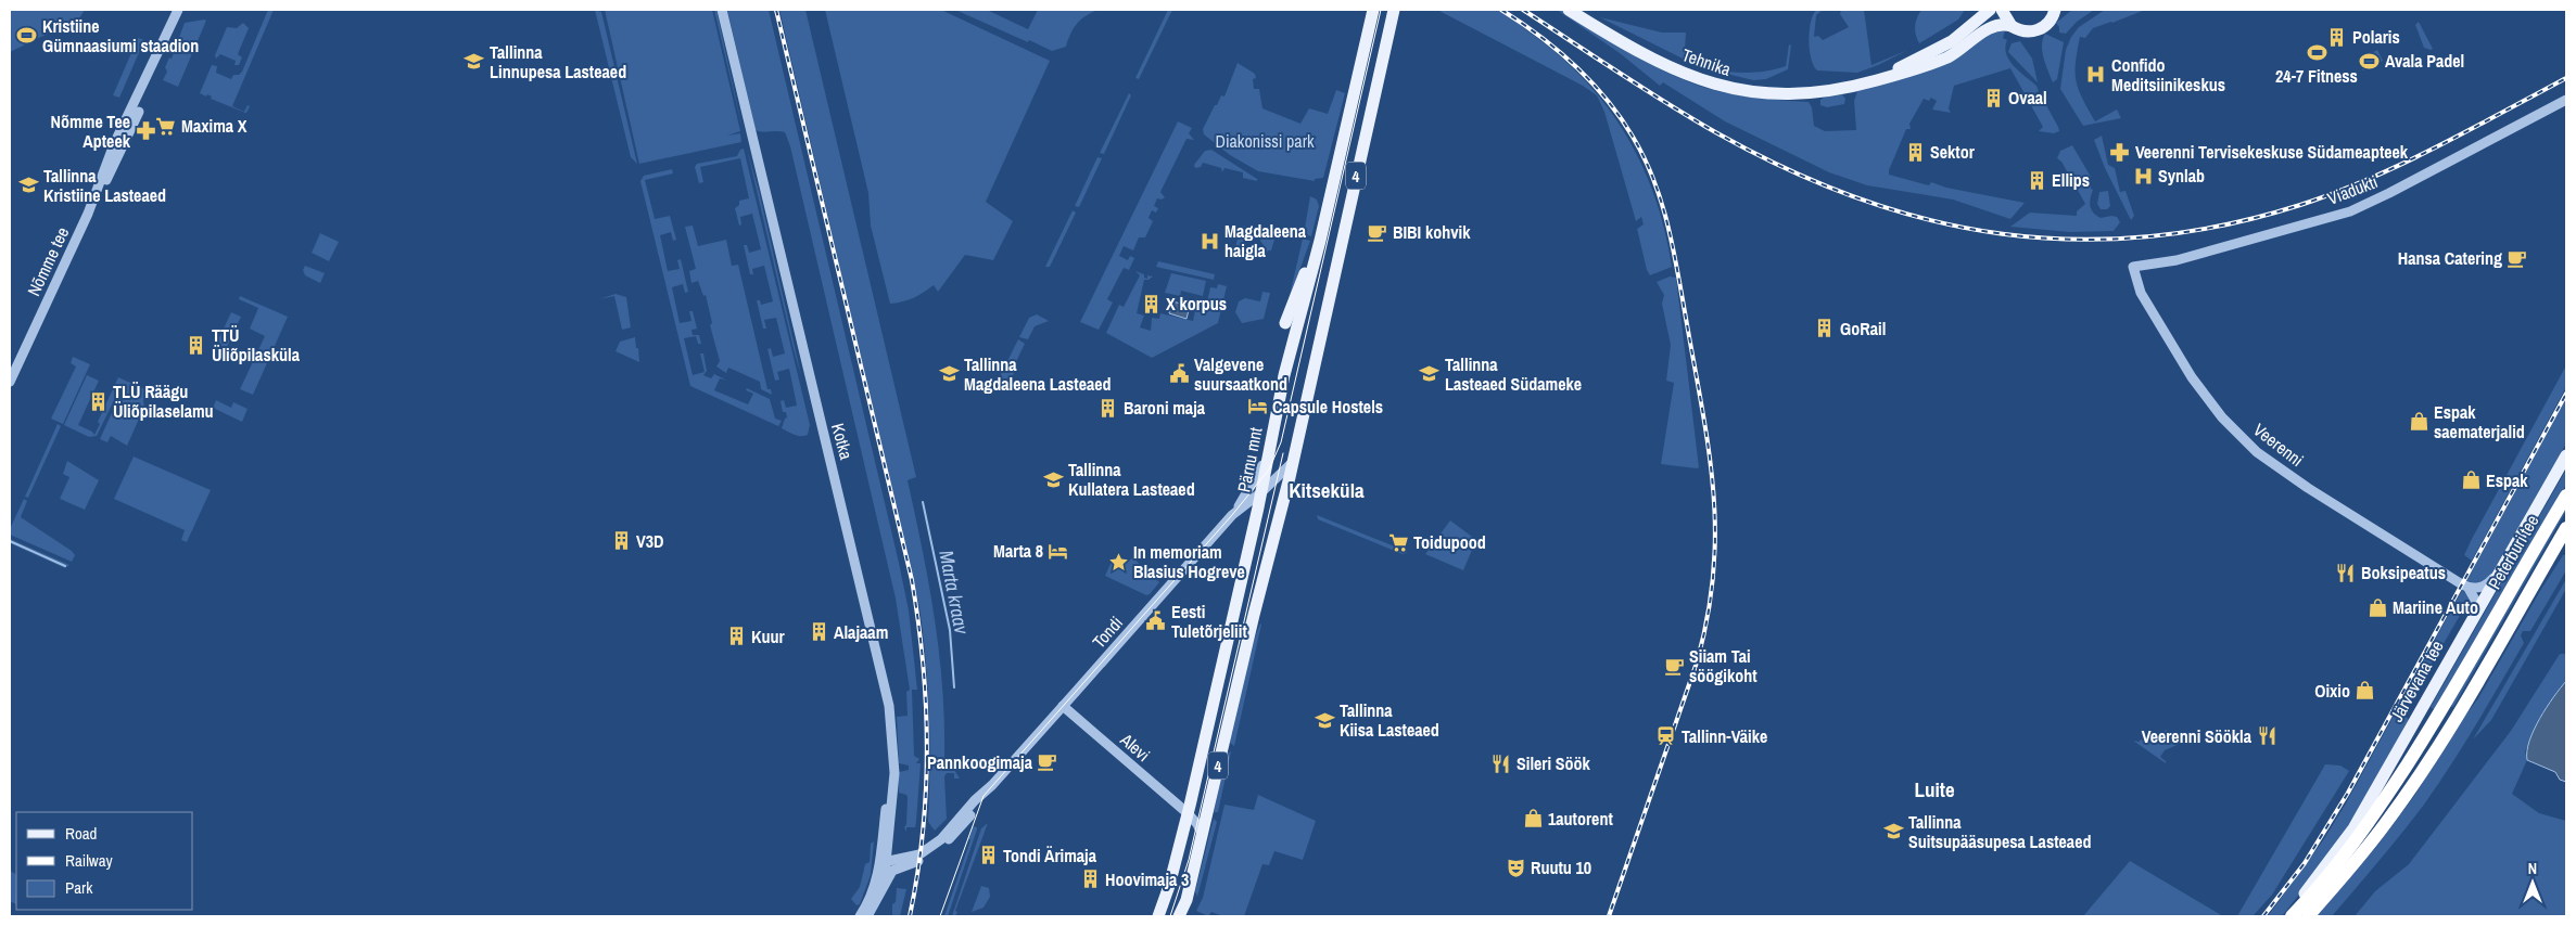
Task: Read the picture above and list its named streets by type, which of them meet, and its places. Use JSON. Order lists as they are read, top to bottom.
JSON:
{
  "streets": {
    "highway": ["Peterburi tee", "Järvevana tee"],
    "main road": ["Tehnika", "4", "Pärnu mnt"],
    "street": [
      "Viadukti",
      "Nõmme tee",
      "Kotka",
      "Veerenni",
      "Tondi",
      "Alevi"
    ]
  },
  "crossings": [
    ["4", "Tondi"],
    ["4", "Alevi"],
    ["Viadukti", "Veerenni"],
    ["Kotka", "Tondi"],
    ["Pärnu mnt", "Tondi"],
    ["Pärnu mnt", "Alevi"],
    ["Peterburi tee", "Järvevana tee"],
    ["Tondi", "Alevi"]
  ],
  "districts": ["Kitseküla", "Luite"],
  "water": ["Marta kraav"],
  "parks": ["Diakonissi park"],
  "places": {
    "sports": ["Kristiine Gümnaasiumi staadion", "24-7 Fitness", "Avala Padel"],
    "building": [
      "Polaris",
      "Ovaal",
      "Sektor",
      "Ellips",
      "X korpus",
      "GoRail",
      "TTÜ Üliõpilasküla",
      "TLÜ Räägu Üliõpilaselamu",
      "Baroni maja",
      "V3D",
      "Alajaam",
      "Kuur",
      "Tondi Ärimaja",
      "Hoovimaja 3"
    ],
    "school or university": [
      "Tallinna Linnupesa Lasteaed",
      "Tallinna Kristiine Lasteaed",
      "Tallinna Magdaleena Lasteaed",
      "Tallinna Lasteaed Südameke",
      "Tallinna Kullatera Lasteaed",
      "Tallinna Kiisa Lasteaed",
      "Tallinna Suitsupääsupesa Lasteaed"
    ],
    "hospital": ["Confido Meditsiinikeskus", "Synlab", "Magdaleena haigla"],
    "supermarket": ["Maxima X", "Toidupood"],
    "pharmacy": ["Nõmme Tee Apteek", "Veerenni Tervisekeskuse Südameapteek"],
    "cafe": [
      "BIBI kohvik",
      "Hansa Catering",
      "Siiam Tai söögikoht",
      "Pannkoogimaja"
    ],
    "public building": ["Valgevene suursaatkond", "Eesti Tuletõrjeliit"],
    "hotel": ["Capsule Hostels", "Marta 8"],
    "shop": [
      "Espak saematerjalid",
      "Espak",
      "Mariine Auto",
      "Oixio",
      "1autorent"
    ],
    "place": ["In memoriam Blasius Hogreve"],
    "restaurant": ["Boksipeatus", "Veerenni Söökla", "Sileri Söök"],
    "station": ["Tallinn-Väike"],
    "theatre": ["Ruutu 10"]
  },
  "legend": ["Road", "Railway", "Park"],
  "north": "top"
}
